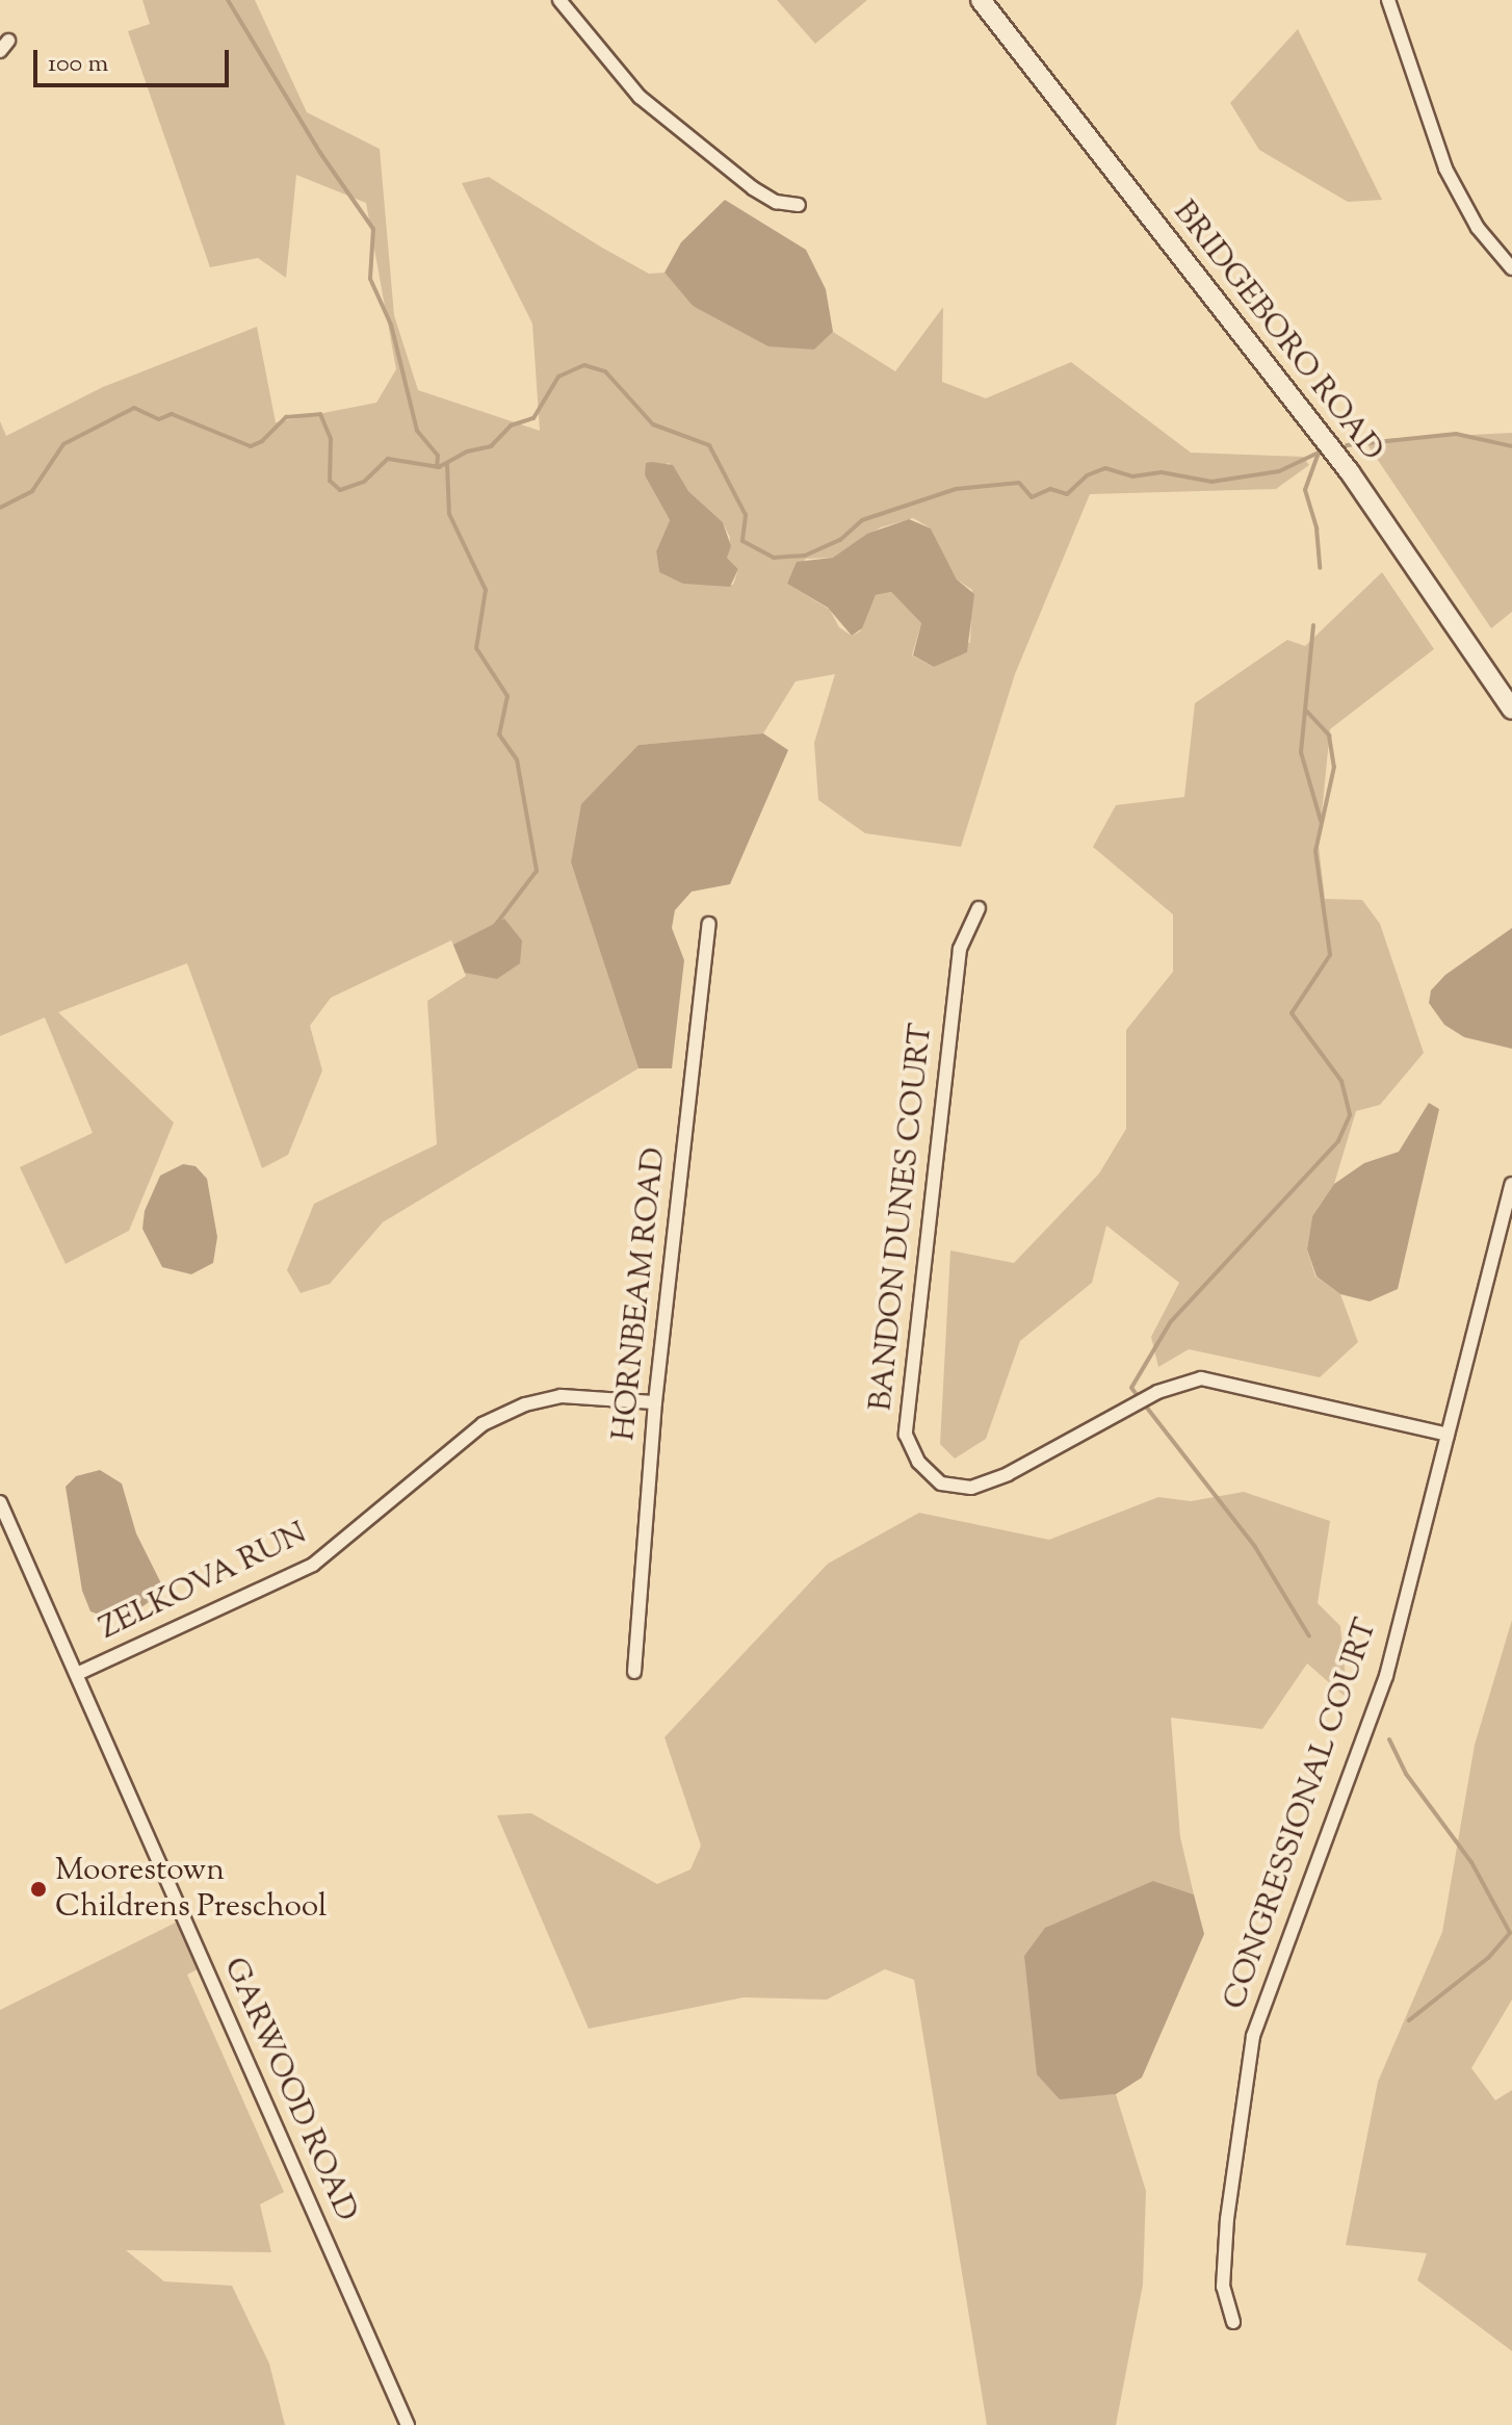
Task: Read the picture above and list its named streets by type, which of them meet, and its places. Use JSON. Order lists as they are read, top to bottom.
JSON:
{
  "streets": {
    "main road": ["BRIDGEBORO ROAD"],
    "street": [
      "BANDON DUNES COURT",
      "HORNBEAM ROAD",
      "ZELKOVA RUN",
      "CONGRESSIONAL COURT",
      "GARWOOD ROAD"
    ]
  },
  "crossings": [
    ["BANDON DUNES COURT", "CONGRESSIONAL COURT"],
    ["HORNBEAM ROAD", "ZELKOVA RUN"],
    ["ZELKOVA RUN", "GARWOOD ROAD"]
  ],
  "places": ["Moorestown Childrens Preschool"],
  "scale_bar": "100 m"
}
